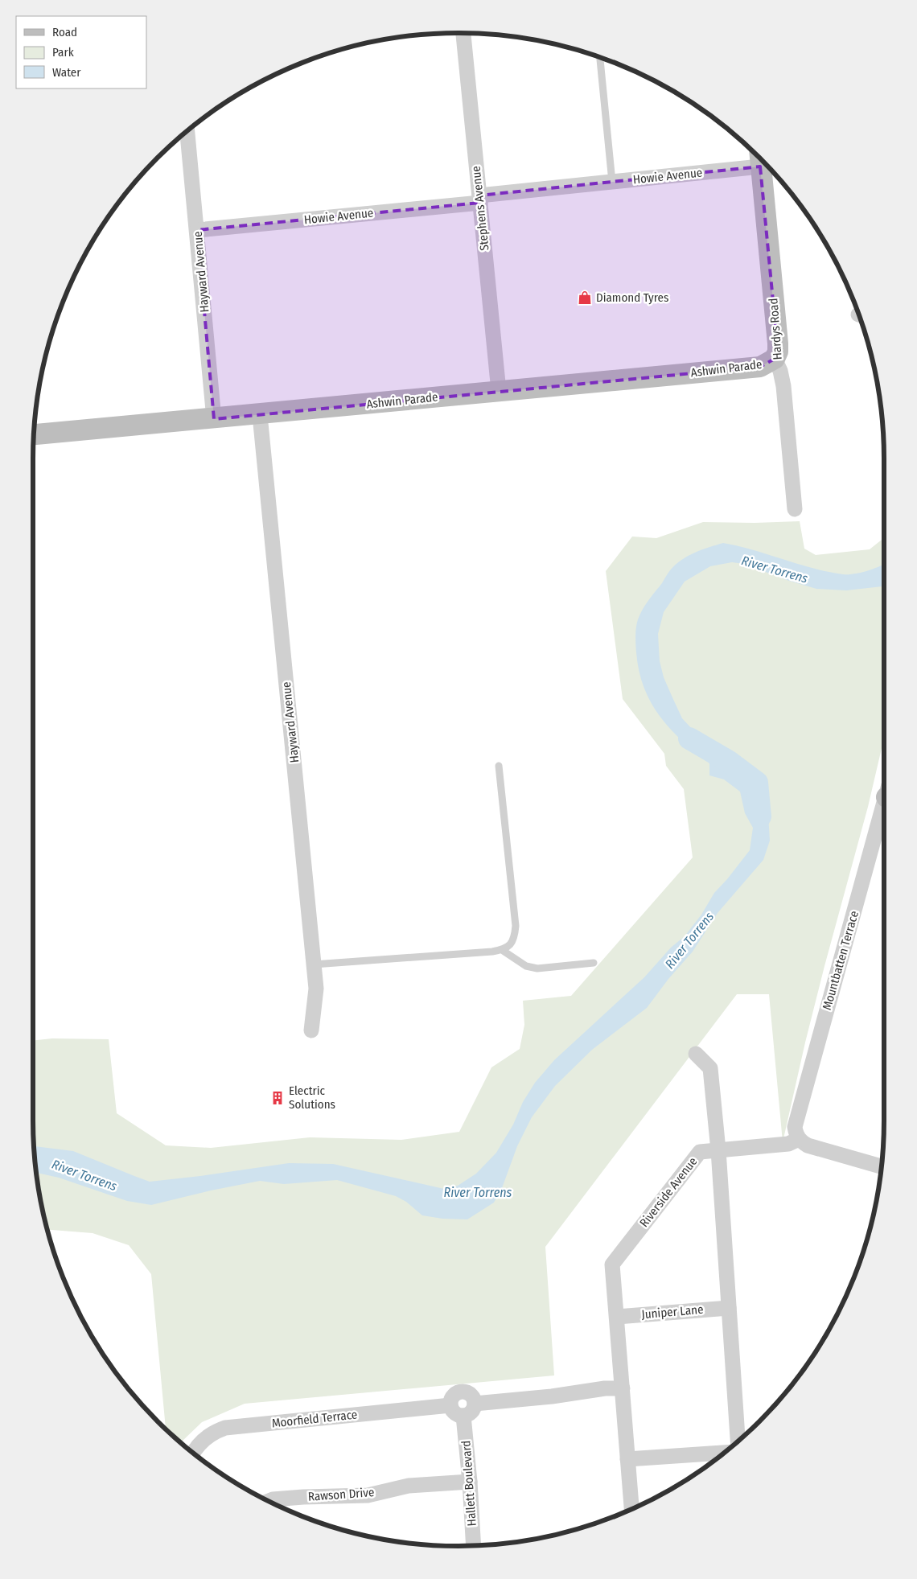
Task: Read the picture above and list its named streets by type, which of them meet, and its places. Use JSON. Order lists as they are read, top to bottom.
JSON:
{
  "streets": {
    "street": [
      "Howie Avenue",
      "Stephens Avenue",
      "Hayward Avenue",
      "Hardys Road",
      "Ashwin Parade",
      "Mountbatten Terrace",
      "Riverside Avenue",
      "Juniper Lane",
      "Moorfield Terrace",
      "Hallett Boulevard",
      "Rawson Drive"
    ]
  },
  "crossings": [
    ["Howie Avenue", "Stephens Avenue"],
    ["Howie Avenue", "Hayward Avenue"],
    ["Howie Avenue", "Hardys Road"],
    ["Stephens Avenue", "Ashwin Parade"],
    ["Hayward Avenue", "Ashwin Parade"],
    ["Hardys Road", "Ashwin Parade"],
    ["Mountbatten Terrace", "Riverside Avenue"],
    ["Riverside Avenue", "Juniper Lane"],
    ["Moorfield Terrace", "Hallett Boulevard"],
    ["Hallett Boulevard", "Rawson Drive"]
  ],
  "water": ["River Torrens"],
  "places": {
    "shop": ["Diamond Tyres"],
    "building": ["Electric Solutions"]
  },
  "legend": ["Road", "Park", "Water"]
}
